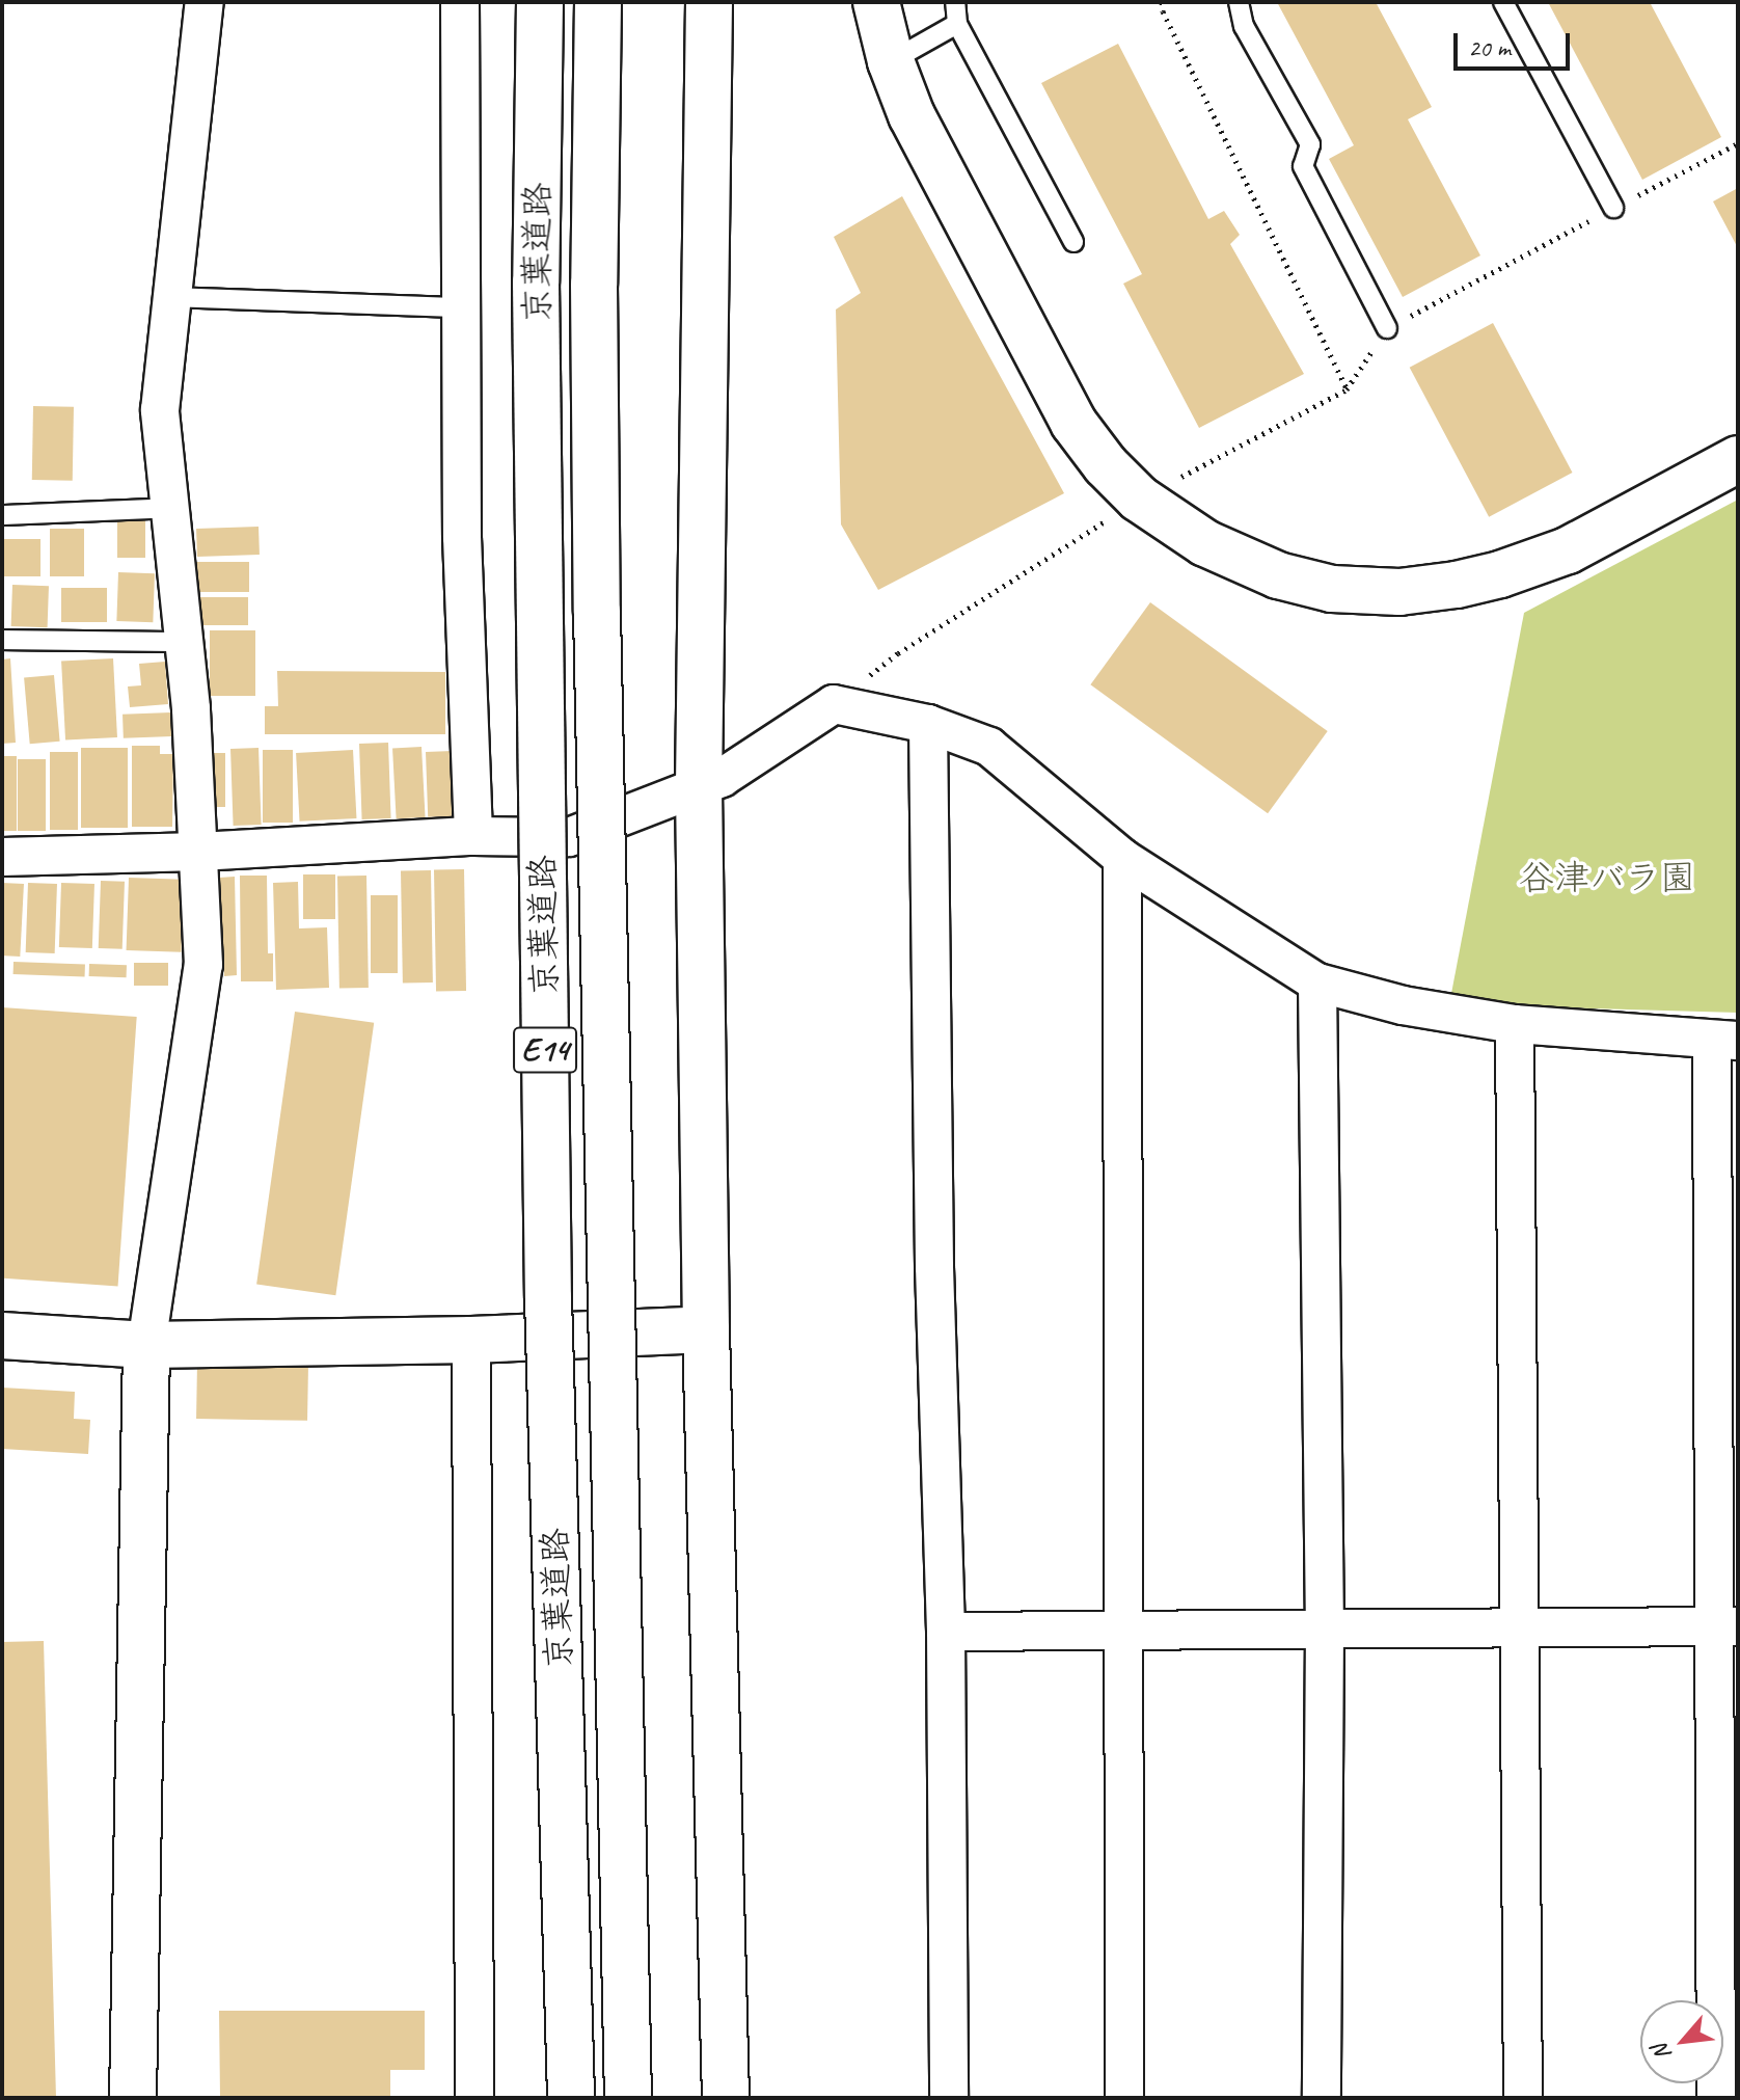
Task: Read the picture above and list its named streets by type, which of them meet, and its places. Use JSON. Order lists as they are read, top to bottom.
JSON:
{
  "streets": {
    "main road": ["京葉道路", "E14"]
  },
  "parks": ["谷津バラ園"],
  "scale_bar": "20 m",
  "north": "bottom left"
}
